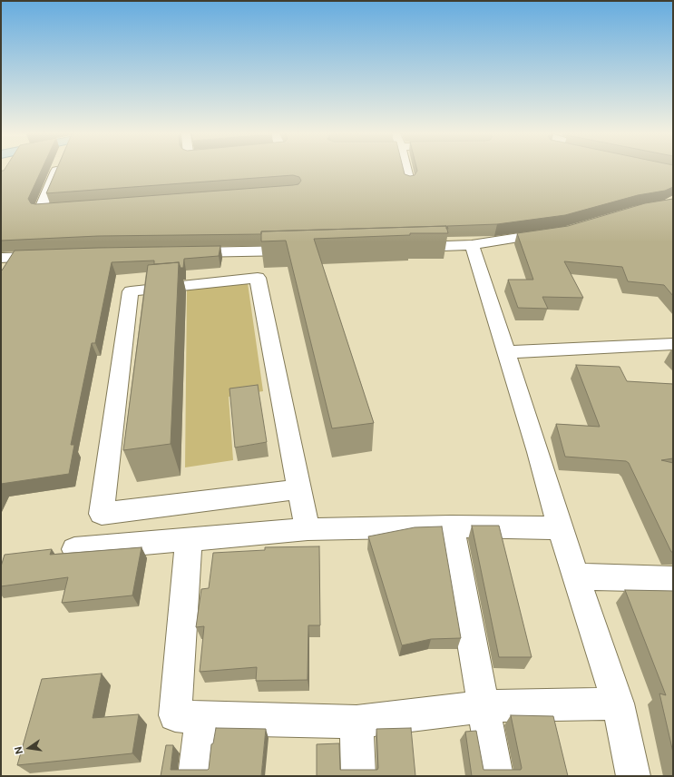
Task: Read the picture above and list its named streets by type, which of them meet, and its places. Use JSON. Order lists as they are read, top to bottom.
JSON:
{
  "north": "left"
}
